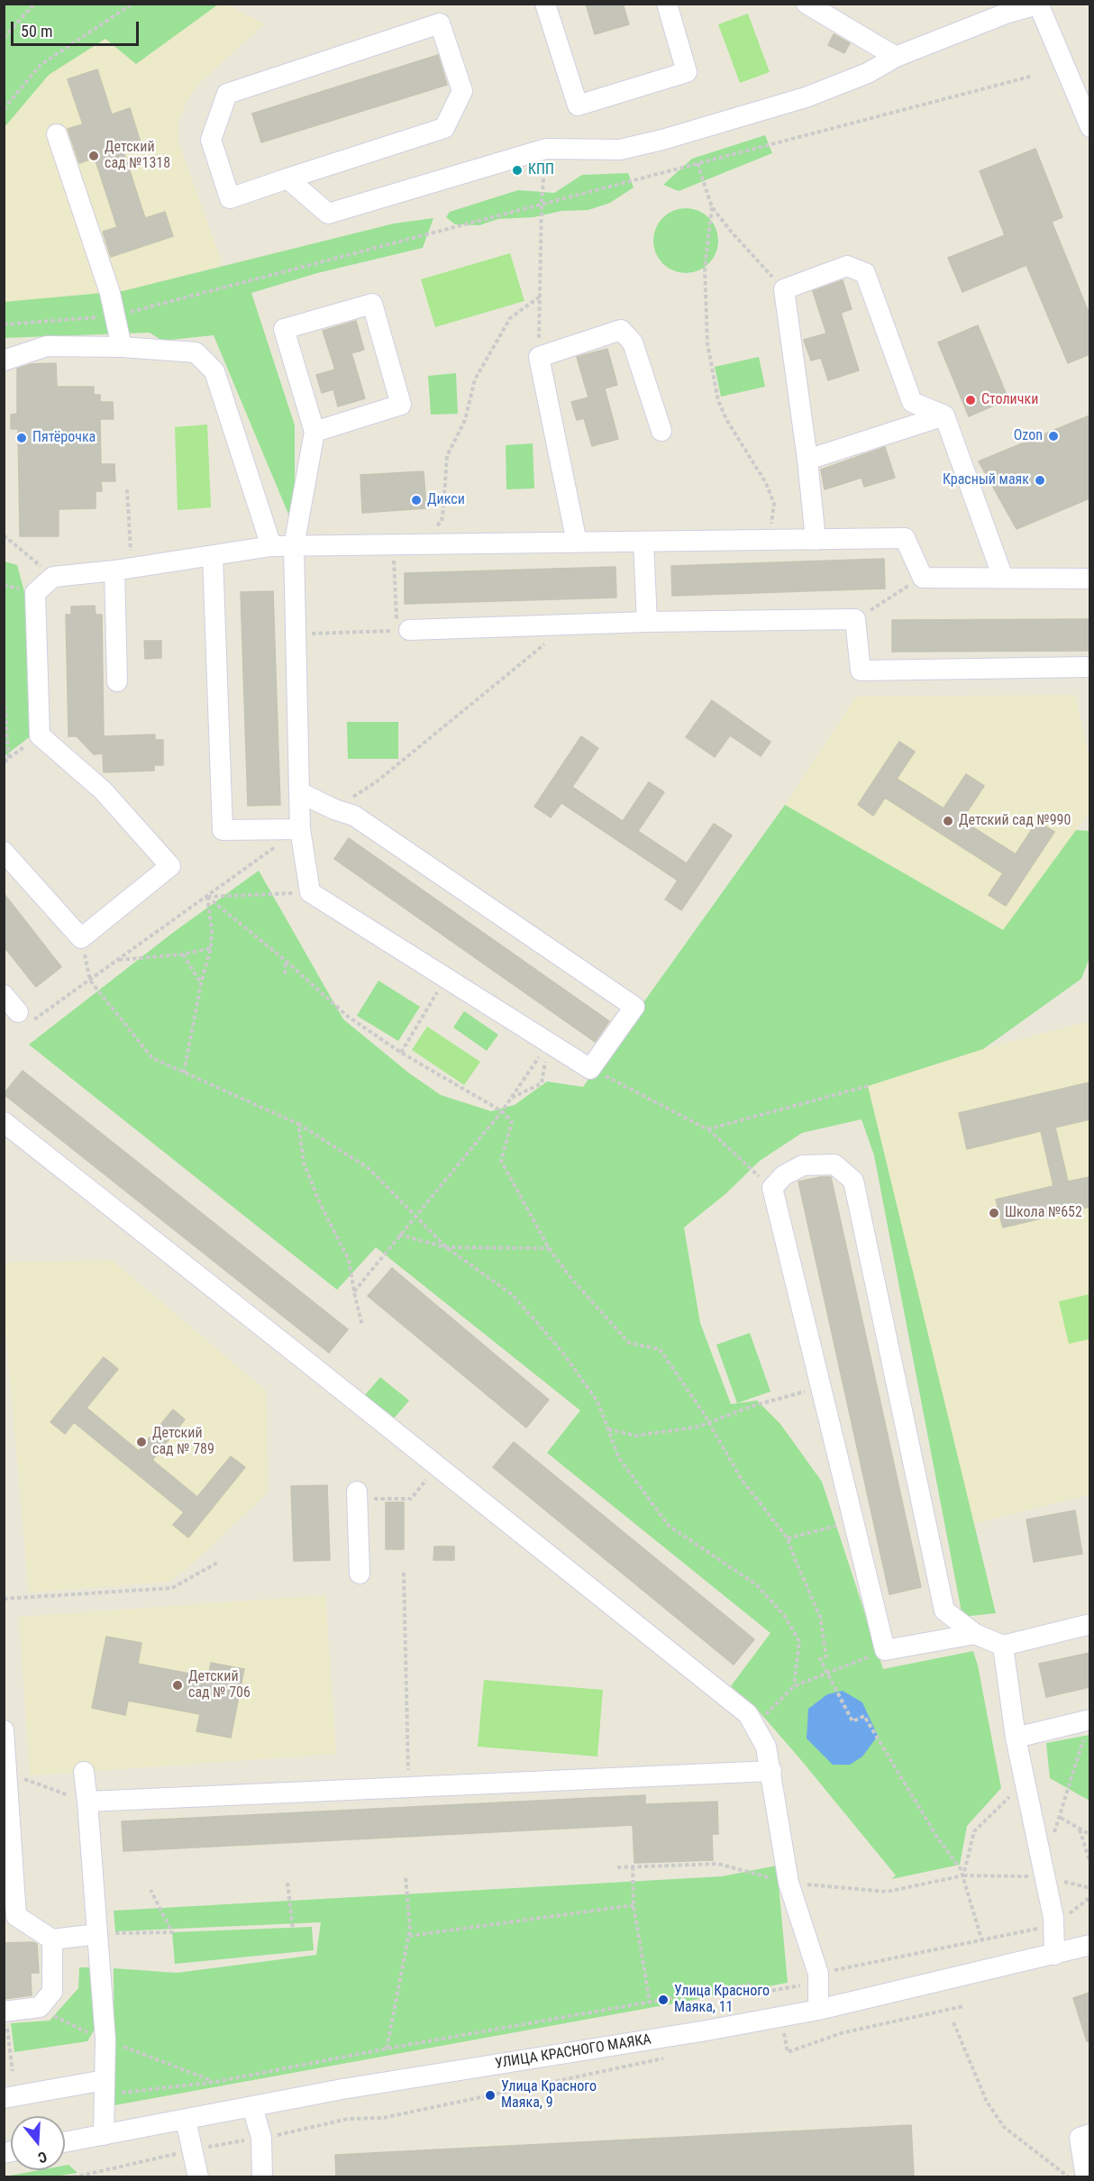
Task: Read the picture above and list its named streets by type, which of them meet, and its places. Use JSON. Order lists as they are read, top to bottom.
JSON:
{
  "streets": {
    "street": ["УЛИЦА КРАСНОГО МАЯКА"]
  },
  "places": [
    "Детский сад №1318",
    "КПП",
    "Столички",
    "Ozon",
    "Пятёрочка",
    "Красный маяк",
    "Дикси",
    "Детский сад №990",
    "Школа №652",
    "Детский сад № 789",
    "Детский сад № 706",
    "Улица Красного Маяка, 11",
    "Улица Красного Маяка, 9"
  ],
  "scale_bar": "50 m",
  "north": "bottom"
}
